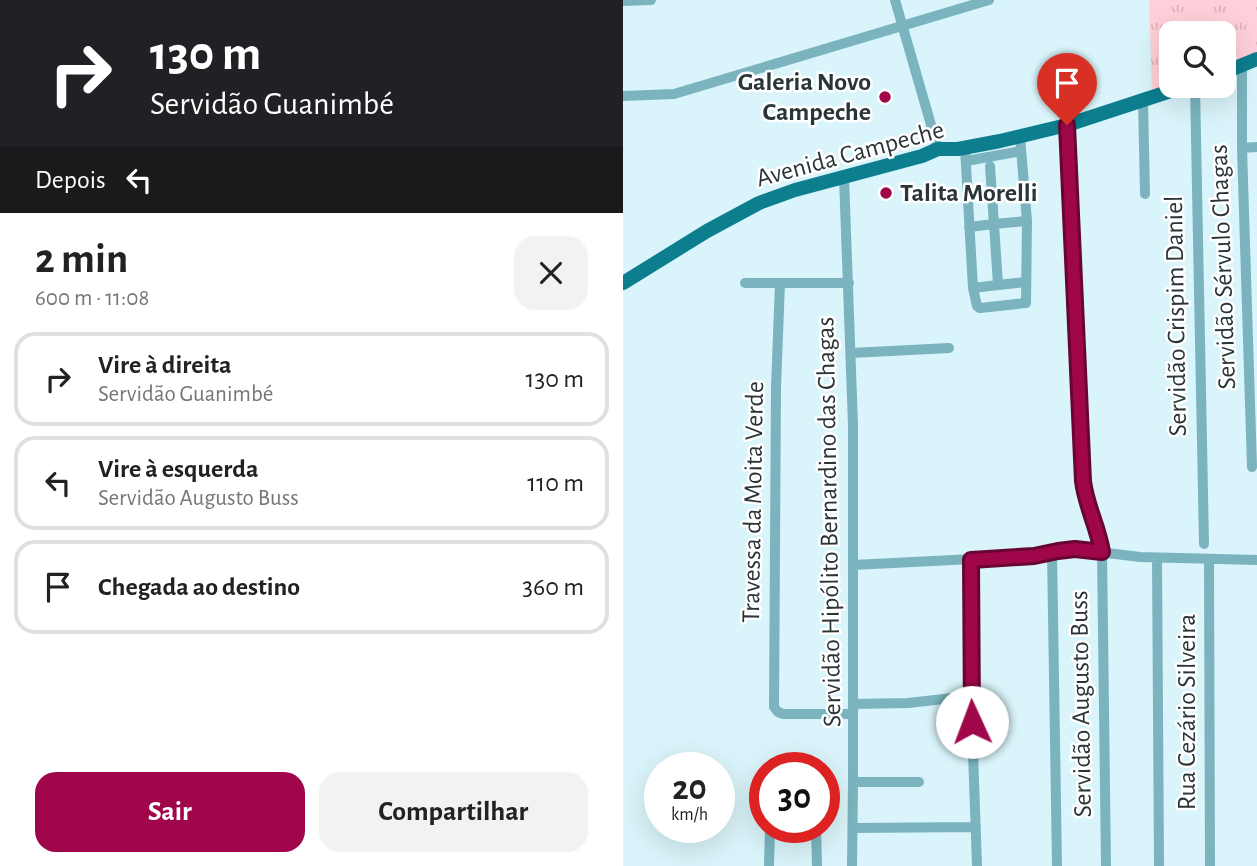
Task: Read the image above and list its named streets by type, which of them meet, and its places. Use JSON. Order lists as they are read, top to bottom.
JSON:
{
  "streets": {
    "main road": ["Avenida Campeche"],
    "street": [
      "Servidão Sérvulo Chagas",
      "Servidão Crispim Daniel",
      "Travessa da Moita Verde",
      "Servidão Hipólito Bernardino das Chagas",
      "Servidão Augusto Buss",
      "Rua Cezário Silveira"
    ]
  },
  "crossings": [
    ["Avenida Campeche", "Servidão Hipólito Bernardino das Chagas"],
    ["Avenida Campeche", "Servidão Augusto Buss"],
    ["Travessa da Moita Verde", "Servidão Hipólito Bernardino das Chagas"]
  ],
  "places": ["Galeria Novo Campeche", "Talita Morelli"],
  "page": {
    "turn": ["130 m", "Servidão Guanimbé"],
    "then": "Depois",
    "heading": ["2 min", "600 m · 11:08"],
    "list": [
      {
        "name": "Vire à direita",
        "note": "Servidão Guanimbé",
        "value": "130 m"
      },
      {
        "name": "Vire à esquerda",
        "note": "Servidão Augusto Buss",
        "value": "110 m"
      },
      {
        "name": "Chegada ao destino",
        "value": "360 m"
      }
    ],
    "speed": "20 km/h",
    "limit": "30",
    "buttons": ["Sair", "Compartilhar"]
  }
}
